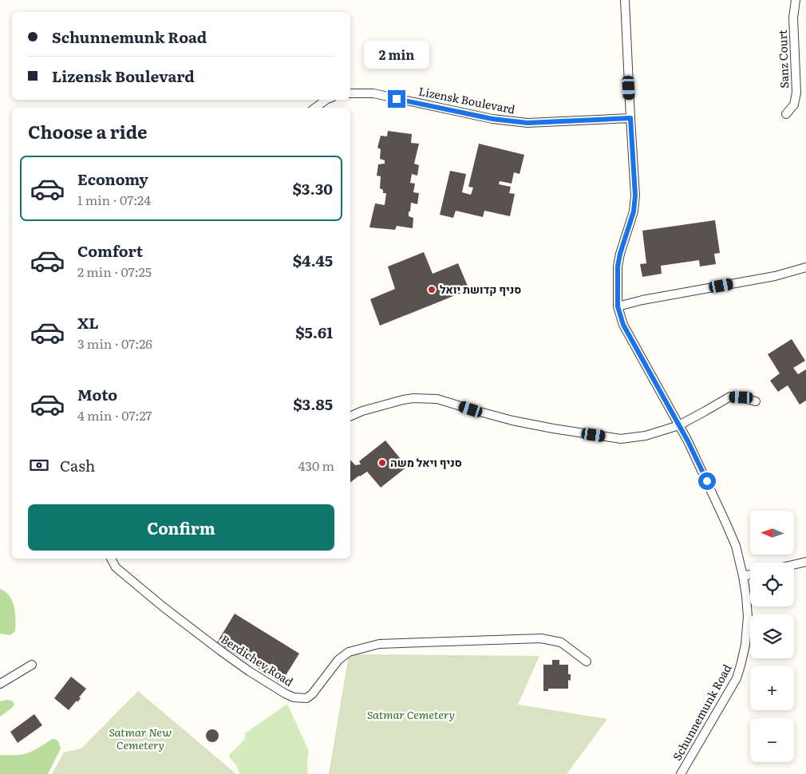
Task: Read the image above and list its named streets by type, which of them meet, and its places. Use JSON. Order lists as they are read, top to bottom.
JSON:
{
  "streets": {
    "street": [
      "Sanz Court",
      "Lizensk Boulevard",
      "Berdichev Road",
      "Schunnemunk Road"
    ]
  },
  "crossings": [
    ["Lizensk Boulevard", "Schunnemunk Road"]
  ],
  "parks": ["Satmar Cemetery", "Satmar New Cemetery"],
  "places": ["סניף קדושת יואל", "סניף ויאל משה"],
  "north": "left",
  "page": {
    "banner": ["Schunnemunk Road", "Lizensk Boulevard"],
    "bubble": "2 min",
    "heading": "Choose a ride",
    "list": [
      {
        "name": "Economy",
        "note": "1 min · 07:24",
        "value": "$3.30"
      },
      {
        "name": "Comfort",
        "note": "2 min · 07:25",
        "value": "$4.45"
      },
      {
        "name": "XL",
        "note": "3 min · 07:26",
        "value": "$5.61"
      },
      {
        "name": "Moto",
        "note": "4 min · 07:27",
        "value": "$3.85"
      }
    ],
    "pay": ["Cash", "430 m"],
    "buttons": "Confirm",
    "map_buttons": ["+", "−"]
  }
}
